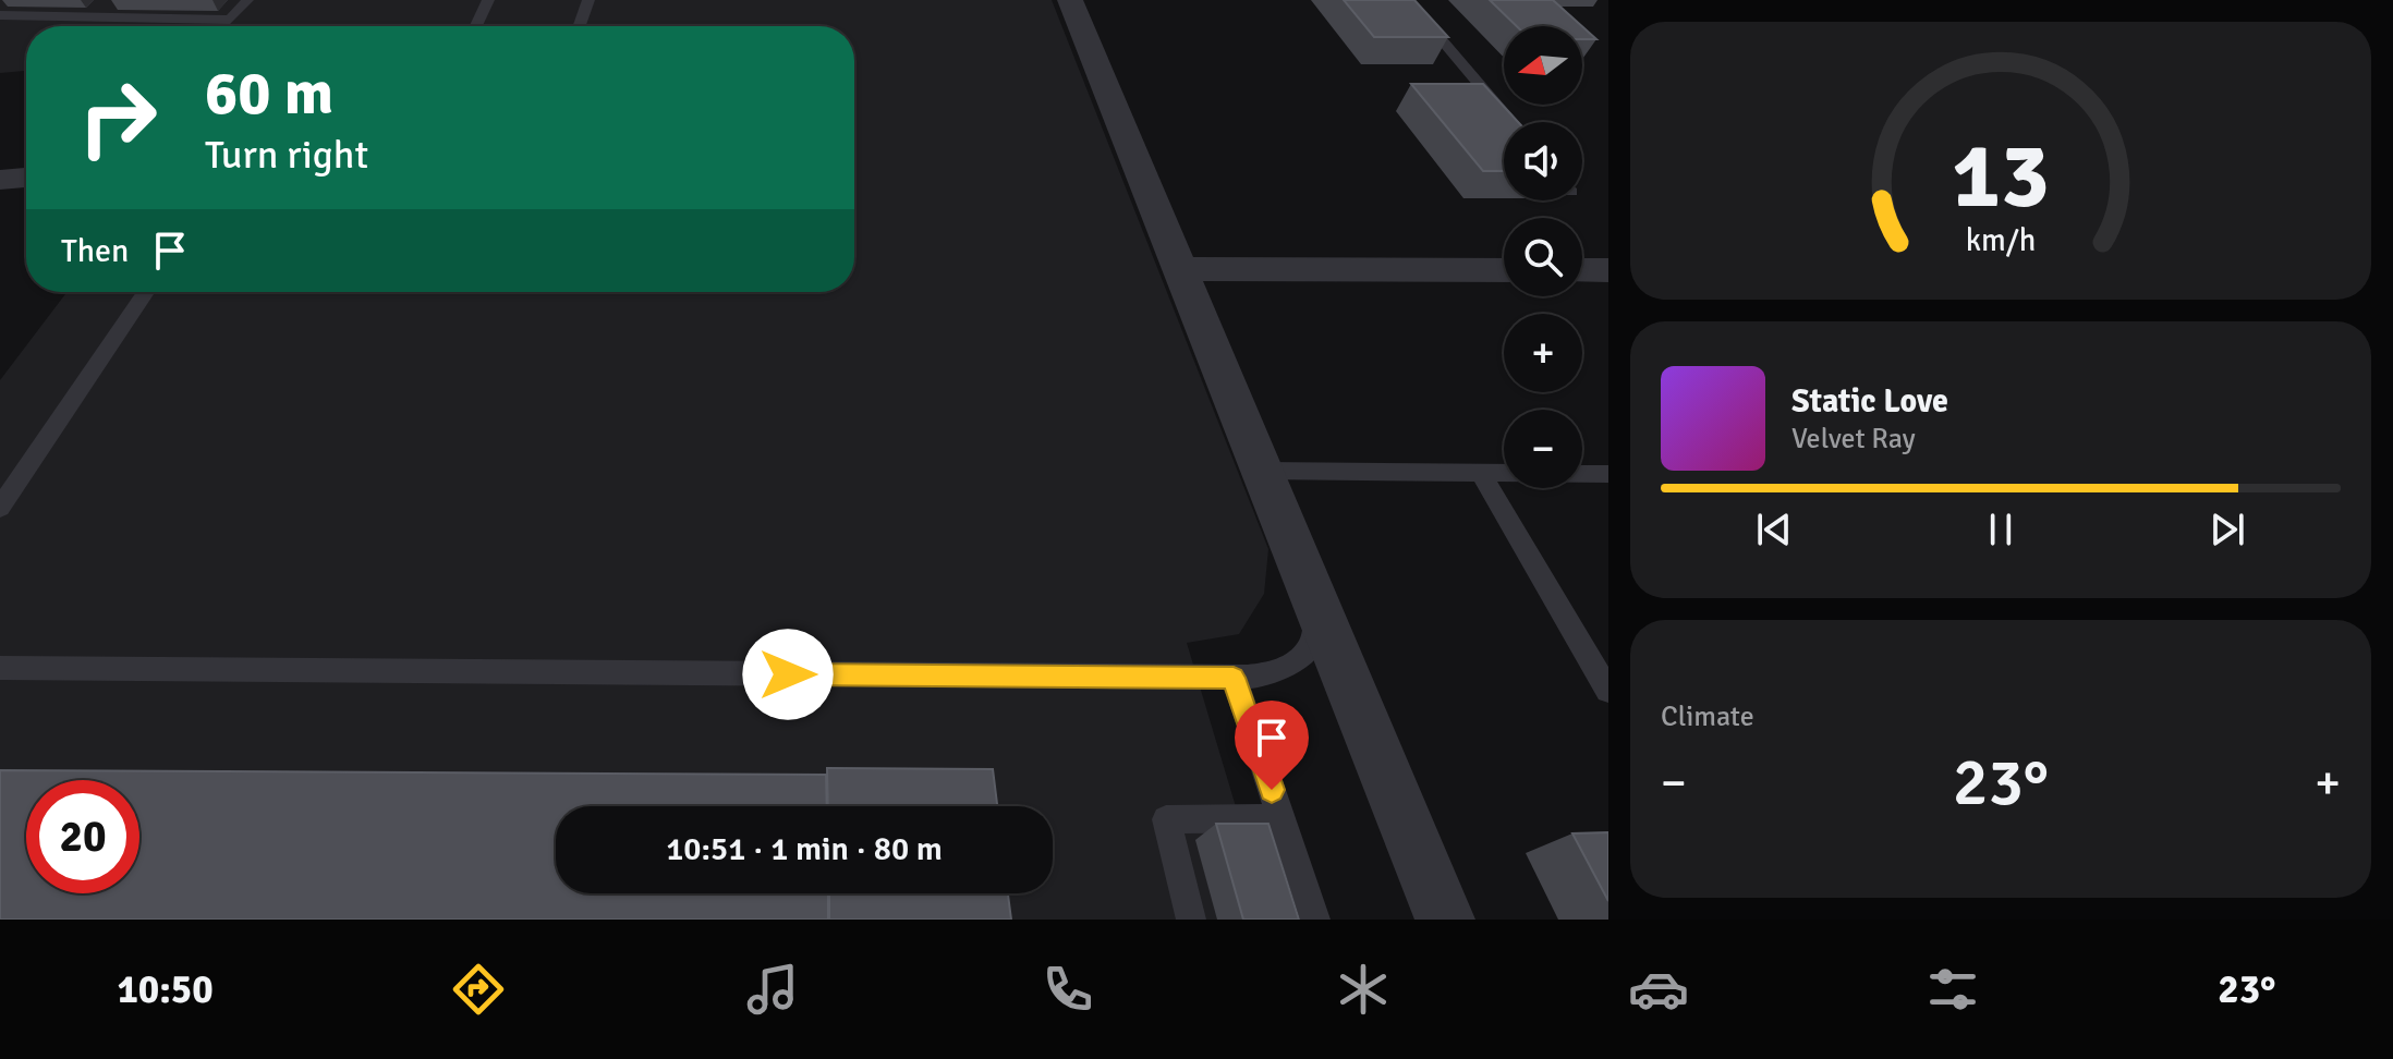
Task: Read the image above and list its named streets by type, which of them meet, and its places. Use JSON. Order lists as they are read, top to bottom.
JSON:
{
  "north": "left",
  "page": {
    "map_buttons": ["+", "−"],
    "turn": ["60 m", "Turn right"],
    "then": "Then",
    "song": ["Static Love", "Velvet Ray"],
    "tile": "Climate",
    "heat": ["−", "23°", "+"],
    "limit": "20",
    "trip": "10:51 · 1 min · 80 m",
    "tabs": ["10:50", "23°"],
    "gauge": ["13", "km/h"]
  }
}
